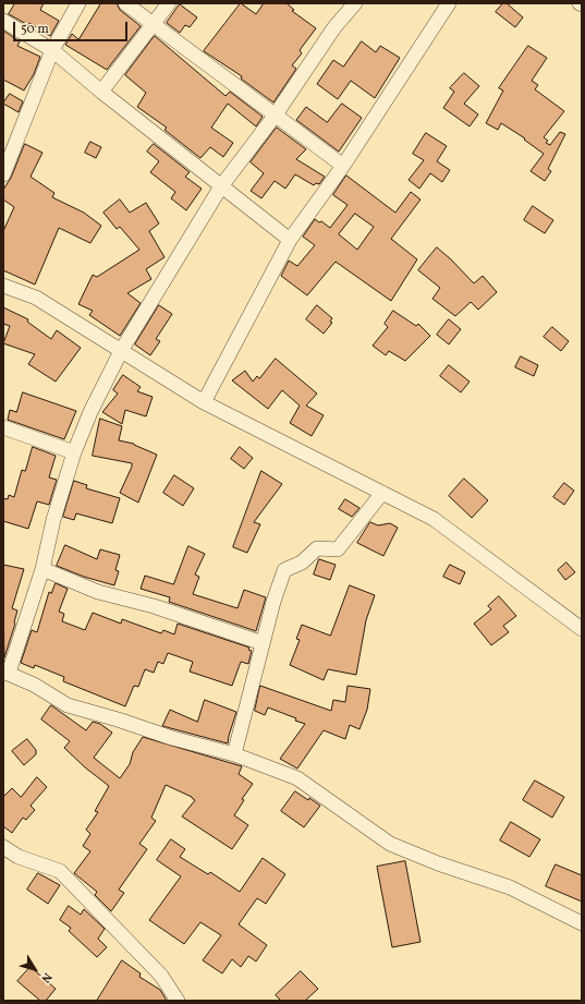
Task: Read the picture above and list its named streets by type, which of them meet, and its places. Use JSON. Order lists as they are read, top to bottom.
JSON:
{
  "scale_bar": "50 m",
  "north": "bottom right"
}
